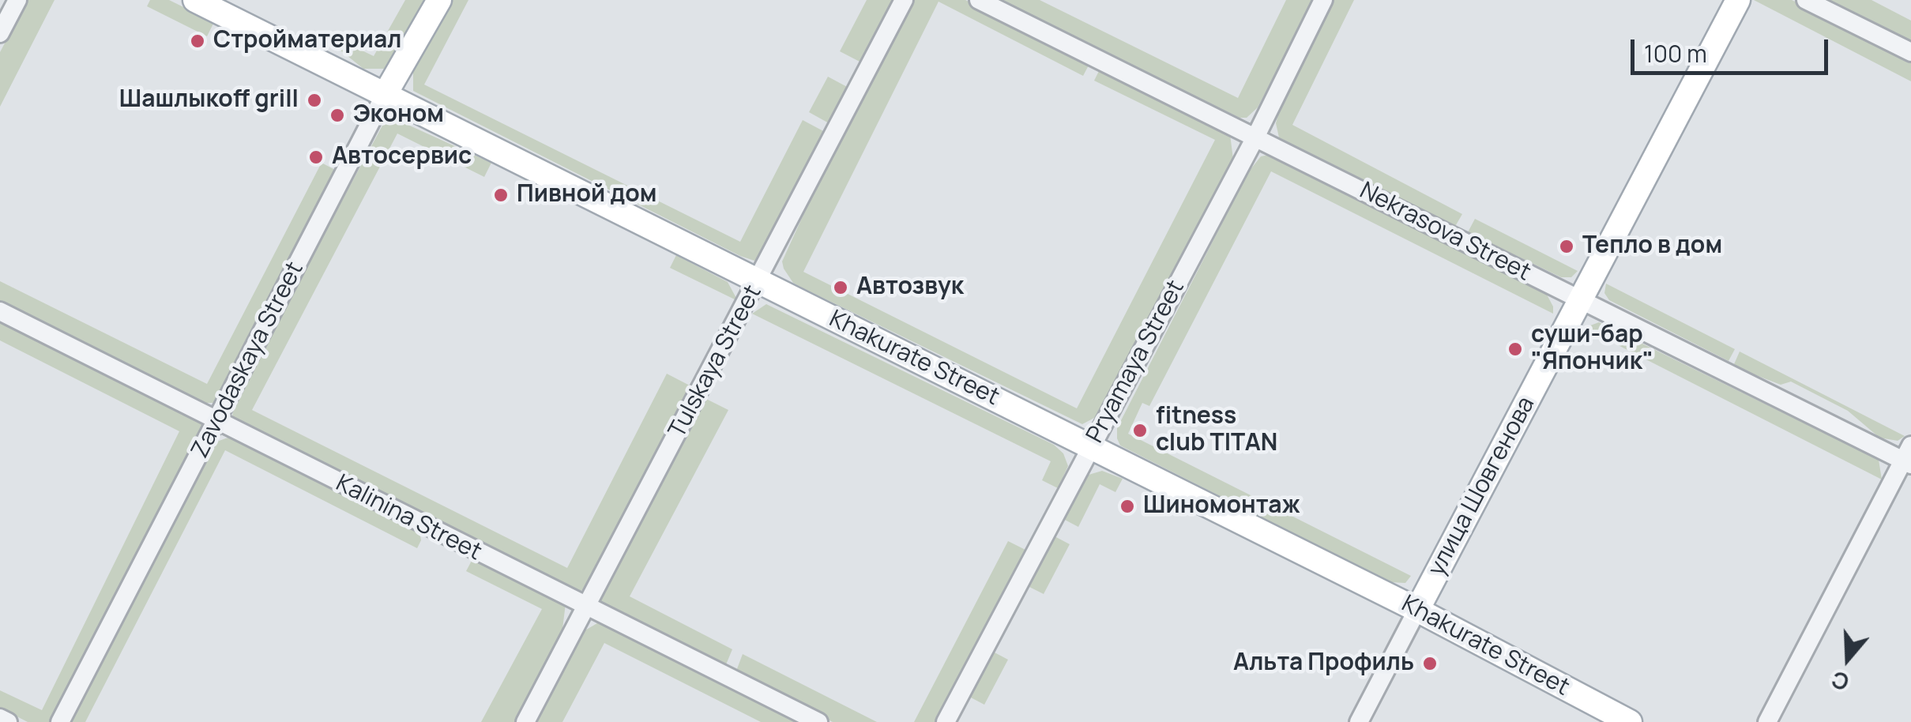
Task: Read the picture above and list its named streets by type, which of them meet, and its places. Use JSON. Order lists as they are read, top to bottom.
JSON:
{
  "streets": {
    "main road": ["Khakurate Street", "Zavodaskaya Street", "улица Шовгенова"],
    "street": [
      "Nekrasova Street",
      "Tulskaya Street",
      "Pryamaya Street",
      "Kalinina Street"
    ]
  },
  "crossings": [
    ["Nekrasova Street", "Pryamaya Street"],
    ["Nekrasova Street", "улица Шовгенова"],
    ["Khakurate Street", "Zavodaskaya Street"],
    ["Khakurate Street", "Tulskaya Street"],
    ["Khakurate Street", "Pryamaya Street"],
    ["Khakurate Street", "улица Шовгенова"],
    ["Zavodaskaya Street", "Kalinina Street"],
    ["Tulskaya Street", "Kalinina Street"]
  ],
  "places": [
    "Стройматериал",
    "Шашлыкоff grill",
    "Эконом",
    "Автосервис",
    "Пивной дом",
    "Тепло в дом",
    "Автозвук",
    "суши-бар \"Япончик\"",
    "fitness club TITAN",
    "Шиномонтаж",
    "Альта Профиль"
  ],
  "scale_bar": "100 m",
  "north": "bottom"
}
